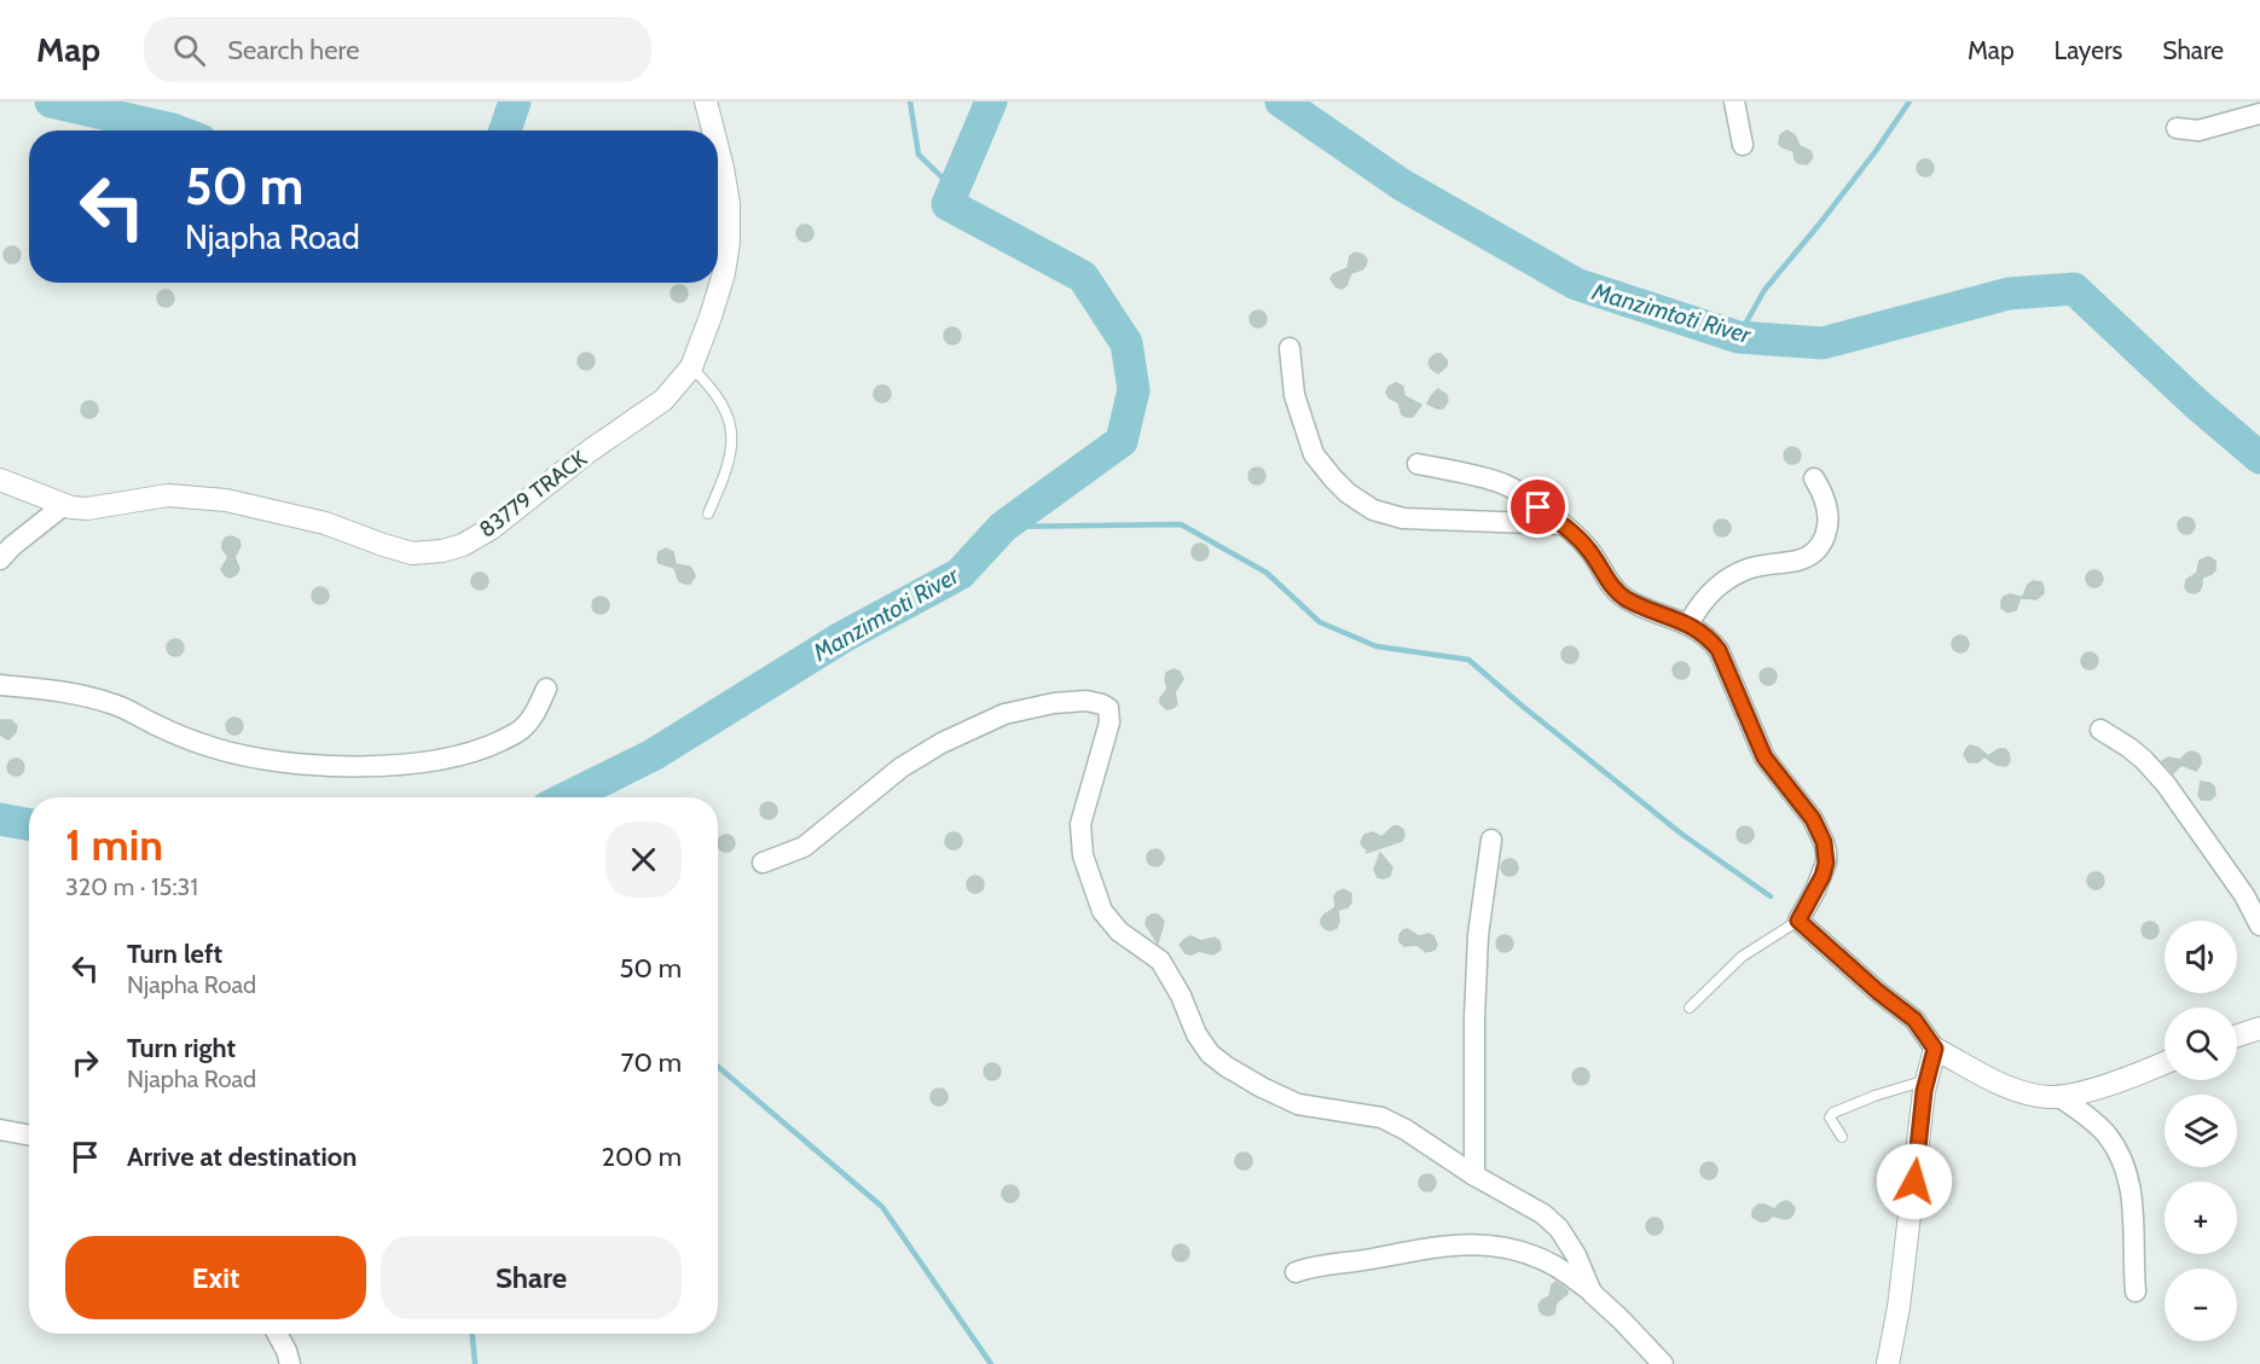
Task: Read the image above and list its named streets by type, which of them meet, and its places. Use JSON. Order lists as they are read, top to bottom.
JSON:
{
  "streets": {
    "street": ["83779 TRACK"]
  },
  "water": ["Manzimtoti River"],
  "page": {
    "header": "Map",
    "search": "Search here",
    "nav": ["Map", "Layers", "Share"],
    "turn": ["50 m", "Njapha Road"],
    "heading": ["1 min", "320 m · 15:31"],
    "map_buttons": ["+", "−"],
    "list": [
      {
        "name": "Turn left",
        "note": "Njapha Road",
        "value": "50 m"
      },
      {
        "name": "Turn right",
        "note": "Njapha Road",
        "value": "70 m"
      },
      {
        "name": "Arrive at destination",
        "value": "200 m"
      }
    ],
    "buttons": ["Exit", "Share"]
  }
}
